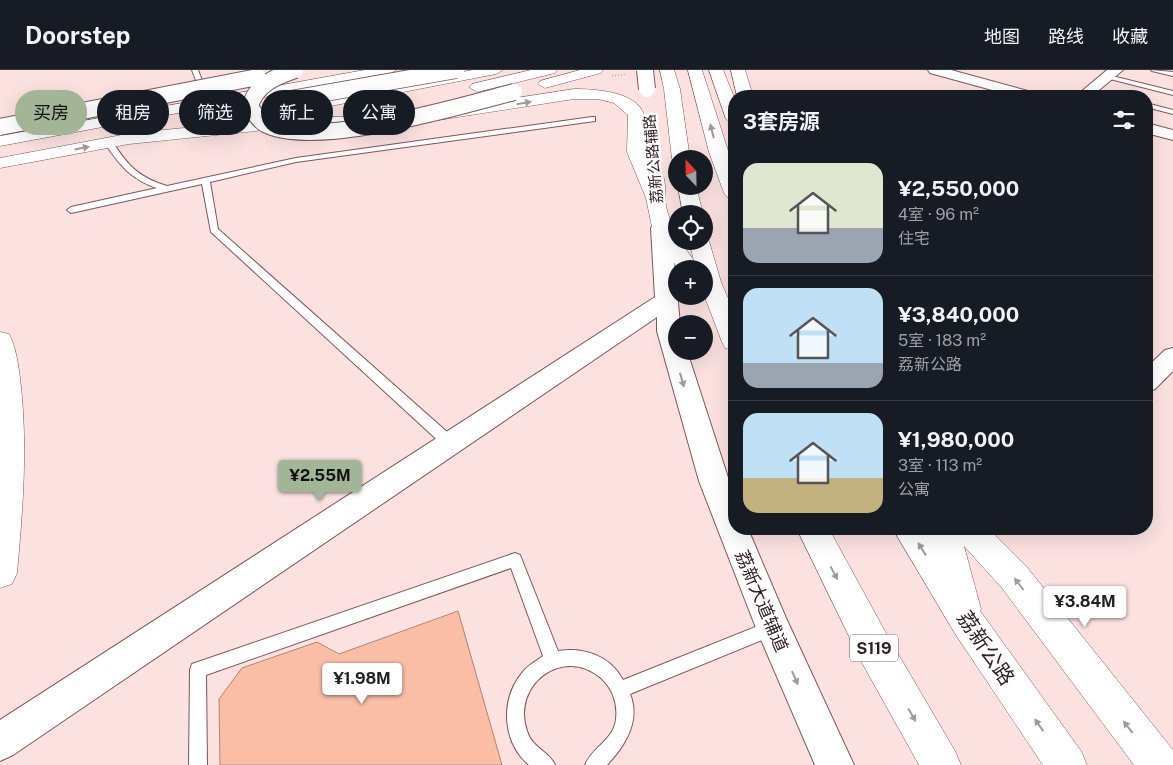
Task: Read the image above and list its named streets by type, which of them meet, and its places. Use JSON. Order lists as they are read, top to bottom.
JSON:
{
  "streets": {
    "main road": ["荔新公路辅路", "S119", "荔新公路"],
    "street": ["荔新大道辅道"]
  },
  "crossings": [
    ["荔新公路辅路", "荔新大道辅道"]
  ],
  "one_way": ["荔新大道辅道"],
  "north": "top",
  "page": {
    "header": "Doorstep",
    "nav": ["地图", "路线", "收藏"],
    "chip": [
      "买房",
      "租房",
      "筛选",
      "新上",
      "公寓"
    ],
    "heading": "3套房源",
    "map_buttons": ["+", "−"],
    "list": [
      {
        "name": "¥2,550,000",
        "note": "4室 · 96 m² · 住宅"
      },
      {
        "name": "¥3,840,000",
        "note": "5室 · 183 m² · 荔新公路"
      },
      {
        "name": "¥1,980,000",
        "note": "3室 · 113 m² · 公寓"
      }
    ],
    "price": ["¥2.55M", "¥3.84M", "¥1.98M"]
  }
}
